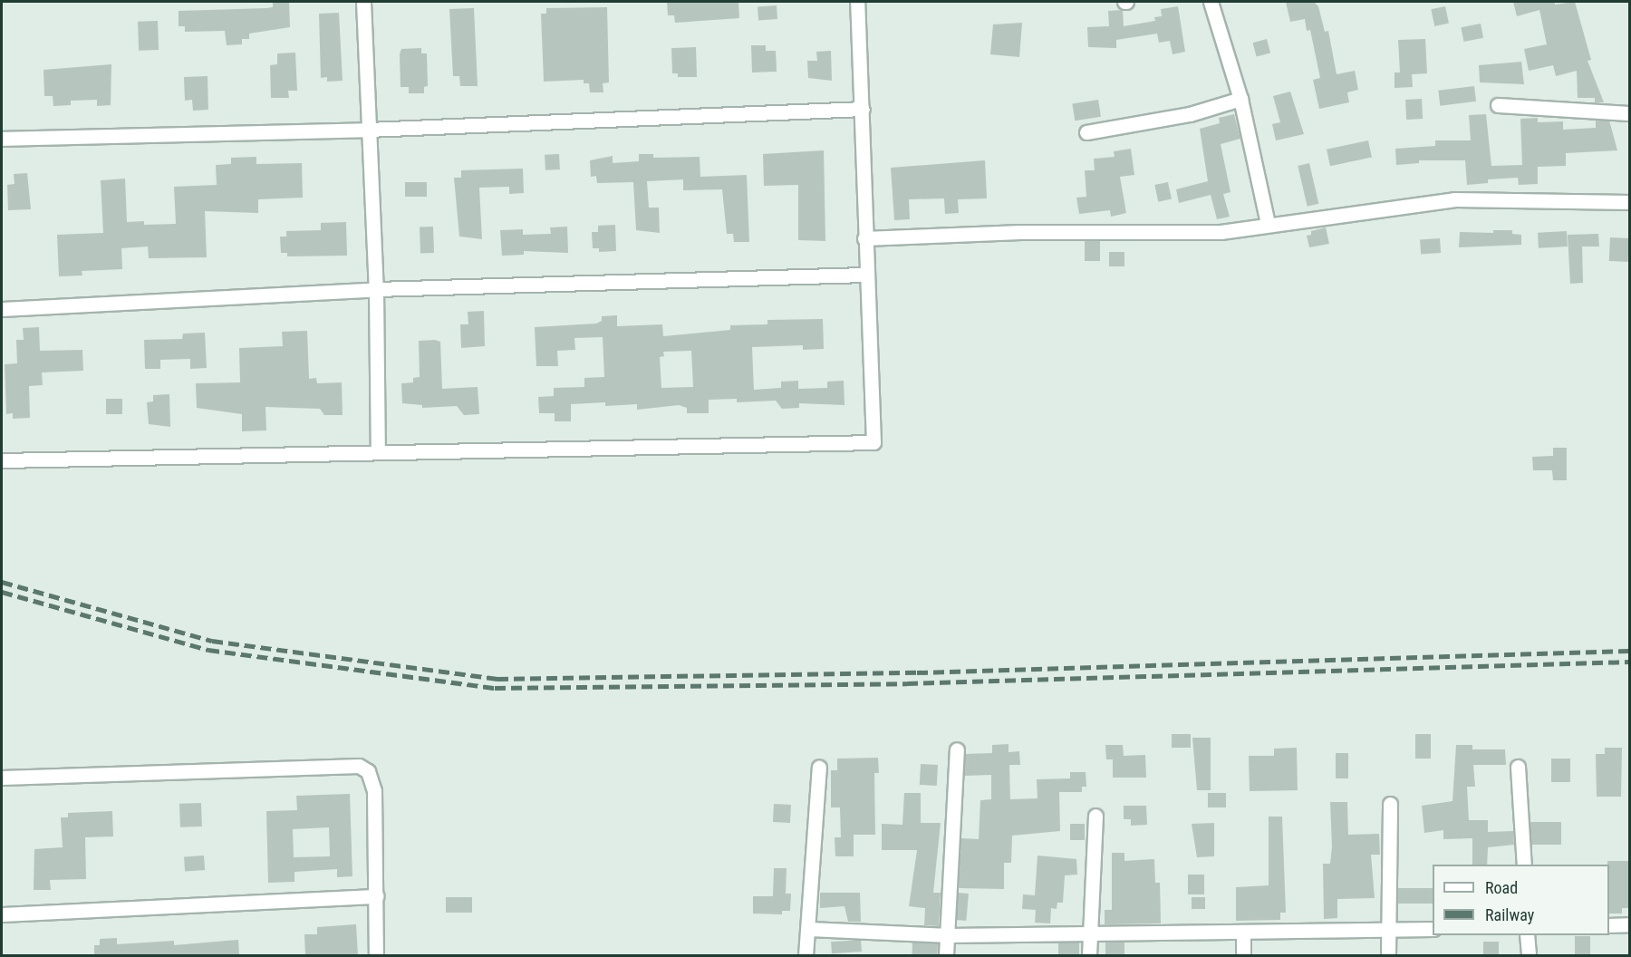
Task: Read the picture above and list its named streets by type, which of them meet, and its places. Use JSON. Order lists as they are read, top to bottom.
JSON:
{
  "legend": ["Road", "Railway"]
}
